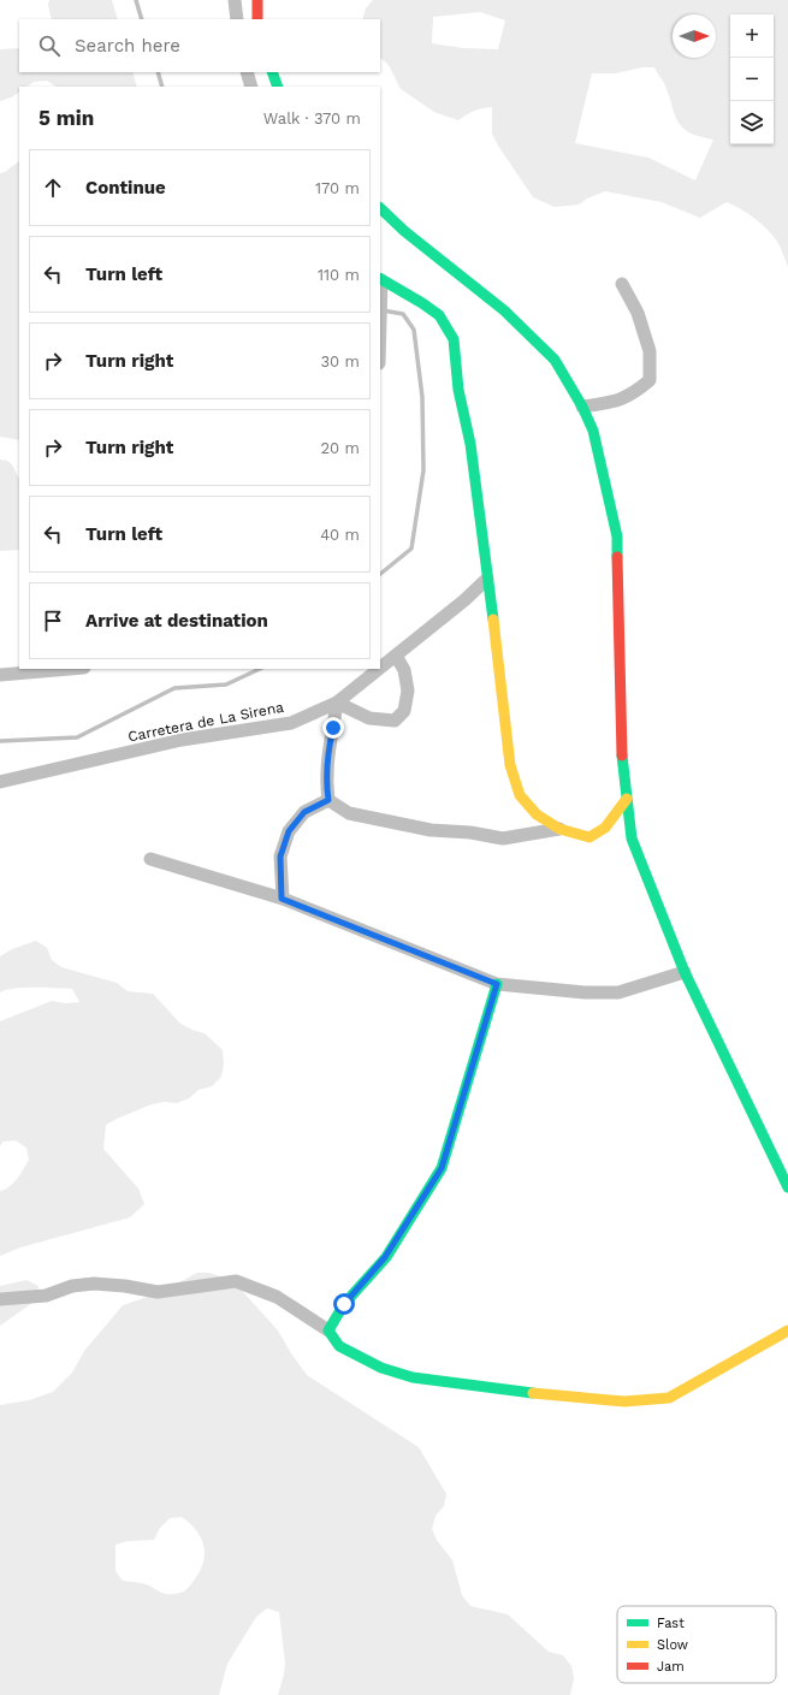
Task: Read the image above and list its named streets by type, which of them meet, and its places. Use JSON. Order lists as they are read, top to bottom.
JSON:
{
  "streets": {
    "street": ["Carretera de La Sirena"]
  },
  "legend": ["Fast", "Slow", "Jam"],
  "north": "right",
  "page": {
    "map_buttons": ["+", "−"],
    "search": "Search here",
    "heading": ["5 min", "Walk · 370 m"],
    "list": [
      ["Continue", "170 m"],
      ["Turn left", "110 m"],
      ["Turn right", "30 m"],
      ["Turn right", "20 m"],
      ["Turn left", "40 m"],
      "Arrive at destination"
    ]
  }
}
